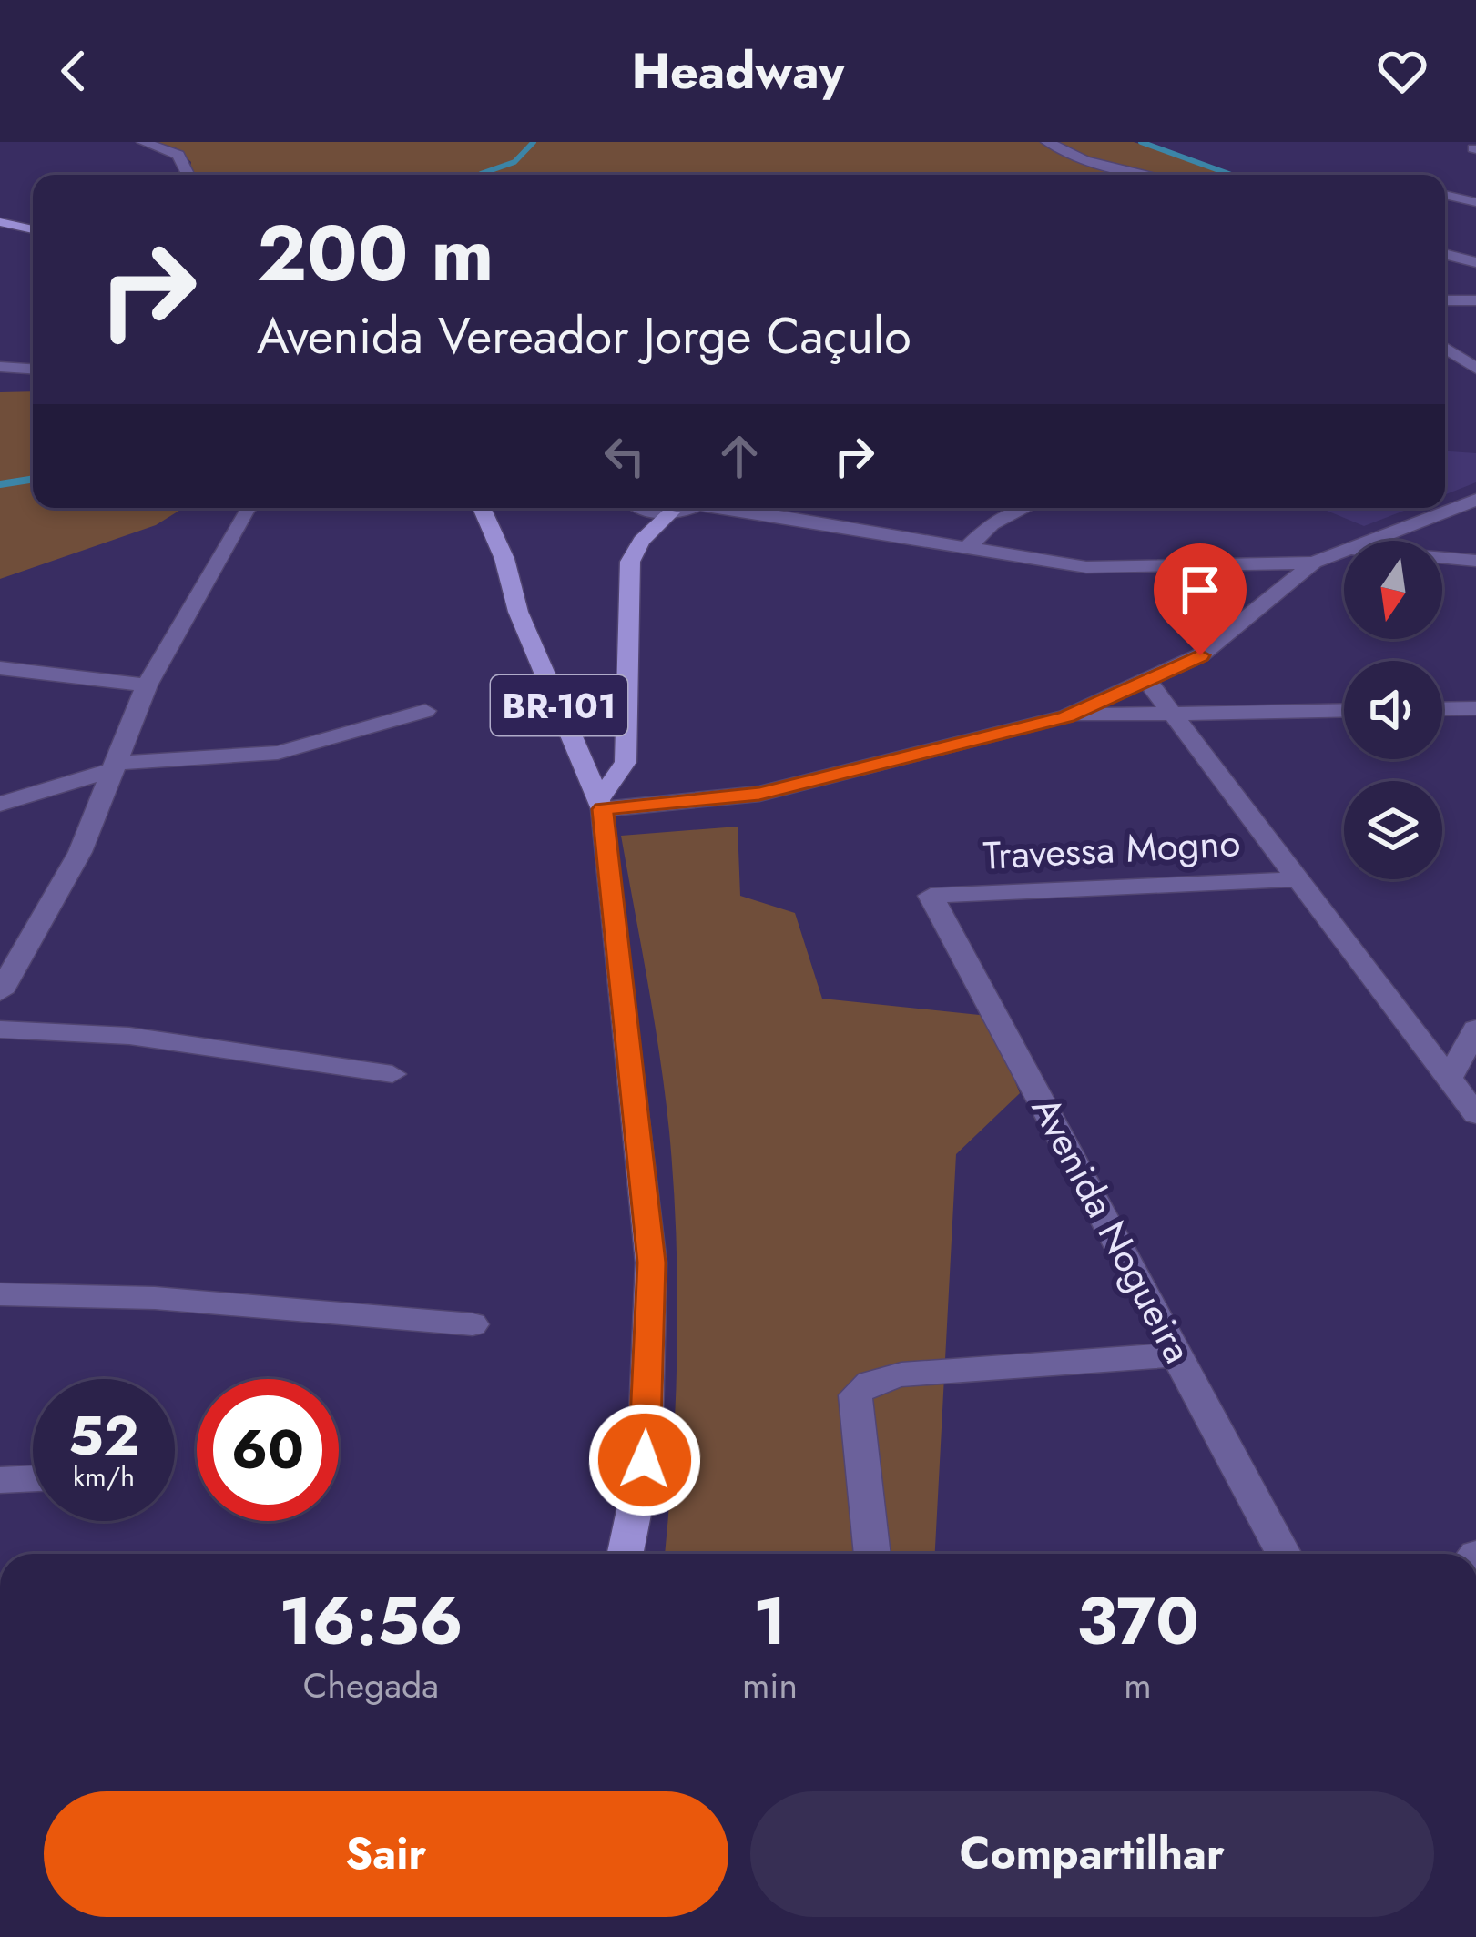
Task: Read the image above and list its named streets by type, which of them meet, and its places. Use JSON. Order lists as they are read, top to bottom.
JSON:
{
  "streets": {
    "main road": ["BR-101"],
    "street": ["Travessa Mogno", "Avenida Nogueira"]
  },
  "crossings": [
    ["Travessa Mogno", "Avenida Nogueira"]
  ],
  "north": "bottom",
  "page": {
    "header": "Headway",
    "turn": ["200 m", "Avenida Vereador Jorge Caçulo"],
    "speed": "52 km/h",
    "limit": "60",
    "eta": [
      "16:56",
      "Chegada",
      "1",
      "min",
      "370",
      "m"
    ],
    "buttons": ["Sair", "Compartilhar"]
  }
}
